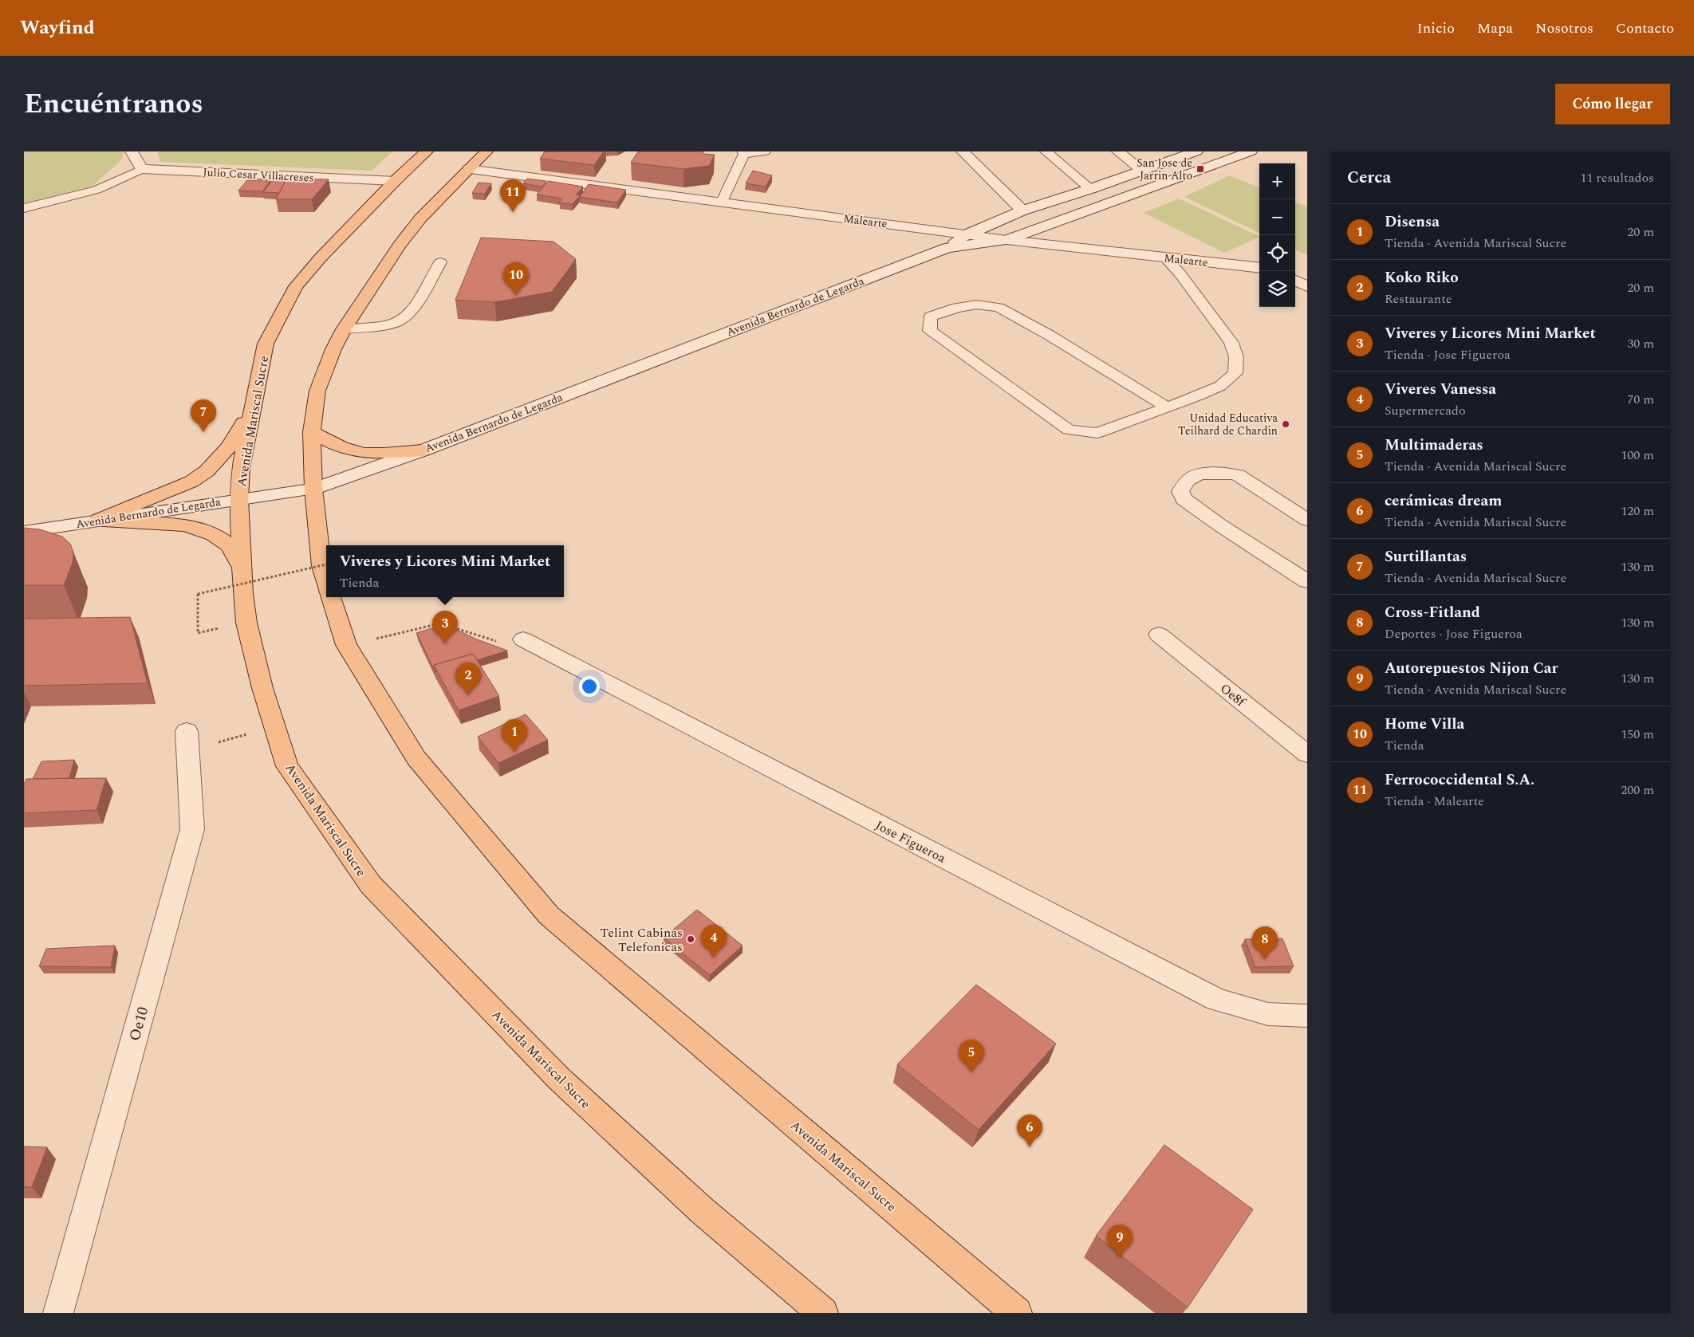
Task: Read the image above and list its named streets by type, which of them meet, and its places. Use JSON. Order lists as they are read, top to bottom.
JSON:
{
  "streets": {
    "main road": ["Avenida Mariscal Sucre"],
    "street": [
      "Julio Cesar Villacreses",
      "Malearte",
      "Avenida Bernardo de Legarda",
      "Oe8f",
      "Jose Figueroa",
      "Oe10"
    ]
  },
  "crossings": [
    ["Julio Cesar Villacreses", "Avenida Mariscal Sucre"],
    ["Malearte", "Avenida Bernardo de Legarda"],
    ["Malearte", "Avenida Mariscal Sucre"],
    ["Avenida Bernardo de Legarda", "Avenida Mariscal Sucre"]
  ],
  "places": {
    "transit": ["San Jose de Jarrin Alto"],
    "other": ["Unidad Educativa Teilhard de Chardin", "Telint Cabinas Telefonicas"]
  },
  "page": {
    "header": "Wayfind",
    "nav": [
      "Inicio",
      "Mapa",
      "Nosotros",
      "Contacto"
    ],
    "title": "Encuéntranos",
    "buttons": "Cómo llegar",
    "heading": ["Cerca", "11 resultados"],
    "map_buttons": ["+", "−"],
    "pins": [
      "11",
      "10",
      "7",
      "3",
      "2",
      "1",
      "4",
      "8",
      "5",
      "6",
      "9"
    ],
    "list": [
      {
        "mark": "1",
        "name": "Disensa",
        "note": "Tienda · Avenida Mariscal Sucre",
        "value": "20 m"
      },
      {
        "mark": "2",
        "name": "Koko Riko",
        "note": "Restaurante",
        "value": "20 m"
      },
      {
        "mark": "3",
        "name": "Viveres y Licores Mini Market",
        "note": "Tienda · Jose Figueroa",
        "value": "30 m"
      },
      {
        "mark": "4",
        "name": "Viveres Vanessa",
        "note": "Supermercado",
        "value": "70 m"
      },
      {
        "mark": "5",
        "name": "Multimaderas",
        "note": "Tienda · Avenida Mariscal Sucre",
        "value": "100 m"
      },
      {
        "mark": "6",
        "name": "cerámicas dream",
        "note": "Tienda · Avenida Mariscal Sucre",
        "value": "120 m"
      },
      {
        "mark": "7",
        "name": "Surtillantas",
        "note": "Tienda · Avenida Mariscal Sucre",
        "value": "130 m"
      },
      {
        "mark": "8",
        "name": "Cross-Fitland",
        "note": "Deportes · Jose Figueroa",
        "value": "130 m"
      },
      {
        "mark": "9",
        "name": "Autorepuestos Nijon Car",
        "note": "Tienda · Avenida Mariscal Sucre",
        "value": "130 m"
      },
      {
        "mark": "10",
        "name": "Home Villa",
        "note": "Tienda",
        "value": "150 m"
      },
      {
        "mark": "11",
        "name": "Ferrococcidental S.A.",
        "note": "Tienda · Malearte",
        "value": "200 m"
      }
    ],
    "popup": ["Viveres y Licores Mini Market", "Tienda"]
  }
}
